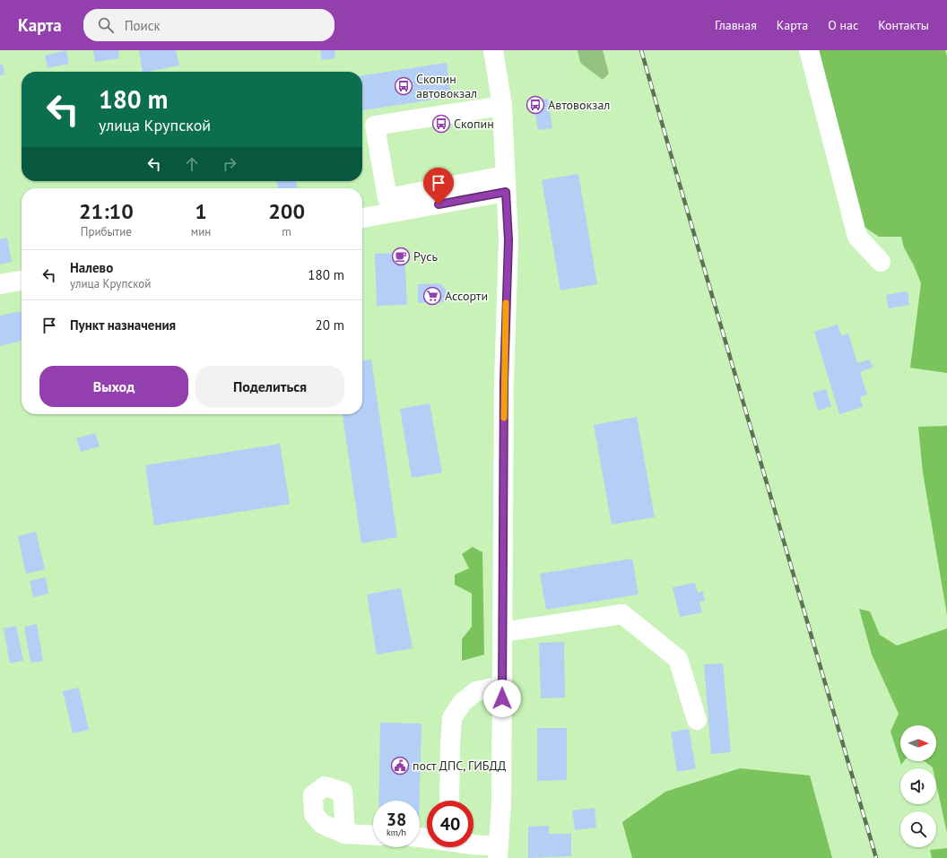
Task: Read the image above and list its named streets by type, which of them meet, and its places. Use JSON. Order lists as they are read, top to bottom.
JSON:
{
  "places": {
    "bus stop": ["Скопин автовокзал", "Автовокзал", "Скопин"],
    "cafe": ["Русь"],
    "supermarket": ["Ассорти"],
    "public building": ["пост ДПС, ГИБДД"]
  },
  "north": "right",
  "page": {
    "header": "Карта",
    "search": "Поиск",
    "nav": [
      "Главная",
      "Карта",
      "О нас",
      "Контакты"
    ],
    "turn": ["180 m", "улица Крупской"],
    "eta": [
      "21:10",
      "Прибытие",
      "1",
      "мин",
      "200",
      "m"
    ],
    "list": [
      {
        "name": "Налево",
        "note": "улица Крупской",
        "value": "180 m"
      },
      {
        "name": "Пункт назначения",
        "value": "20 m"
      }
    ],
    "buttons": ["Выход", "Поделиться"],
    "speed": "38 km/h",
    "limit": "40"
  }
}
